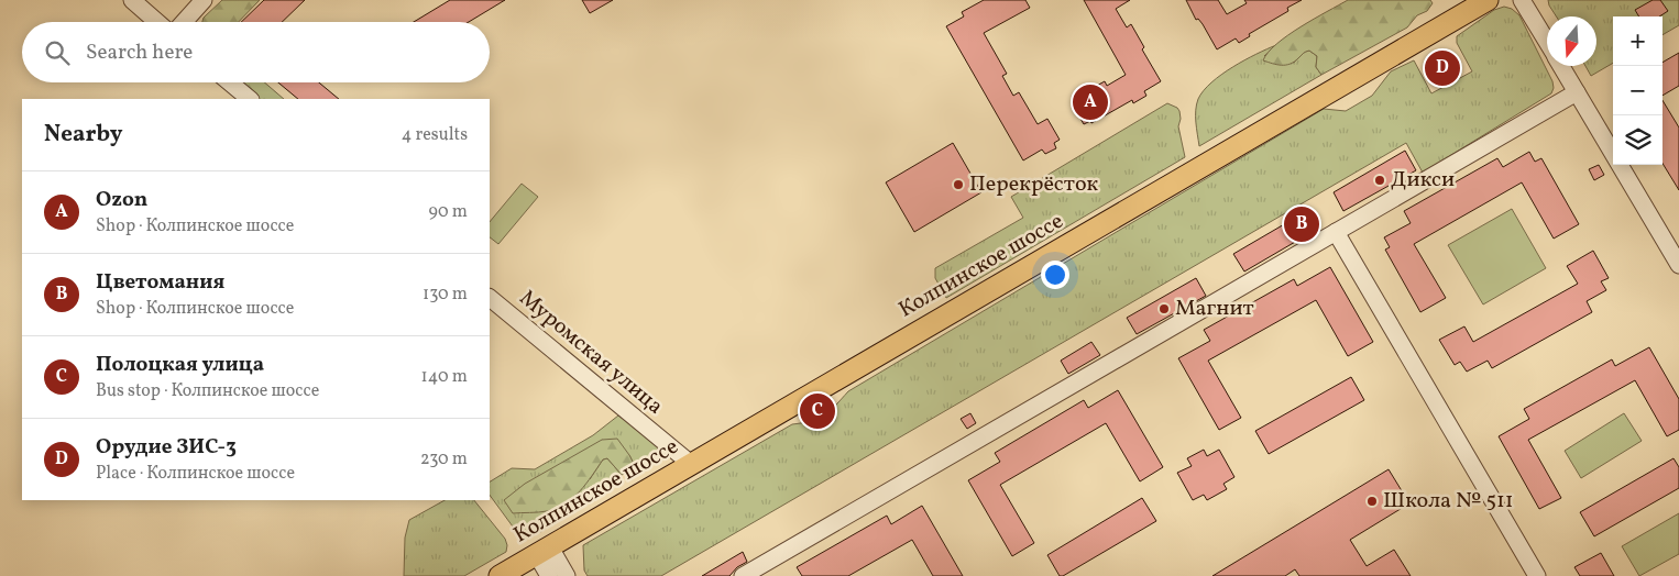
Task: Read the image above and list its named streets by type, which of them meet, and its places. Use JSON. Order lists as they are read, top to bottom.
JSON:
{
  "streets": {
    "main road": ["Колпинское шоссе"],
    "street": ["Муромская улица"]
  },
  "crossings": [
    ["Колпинское шоссе", "Муромская улица"]
  ],
  "places": [
    "Дикси",
    "Перекрёсток",
    "Магнит",
    "Школа № 511"
  ],
  "north": "bottom",
  "page": {
    "map_buttons": ["+", "−"],
    "search": "Search here",
    "pins": [
      "D",
      "A",
      "B",
      "C"
    ],
    "heading": ["Nearby", "4 results"],
    "list": [
      {
        "mark": "A",
        "name": "Ozon",
        "note": "Shop · Колпинское шоссе",
        "value": "90 m"
      },
      {
        "mark": "B",
        "name": "Цветомания",
        "note": "Shop · Колпинское шоссе",
        "value": "130 m"
      },
      {
        "mark": "C",
        "name": "Полоцкая улица",
        "note": "Bus stop · Колпинское шоссе",
        "value": "140 m"
      },
      {
        "mark": "D",
        "name": "Орудие ЗИС-3",
        "note": "Place · Колпинское шоссе",
        "value": "230 m"
      }
    ]
  }
}
